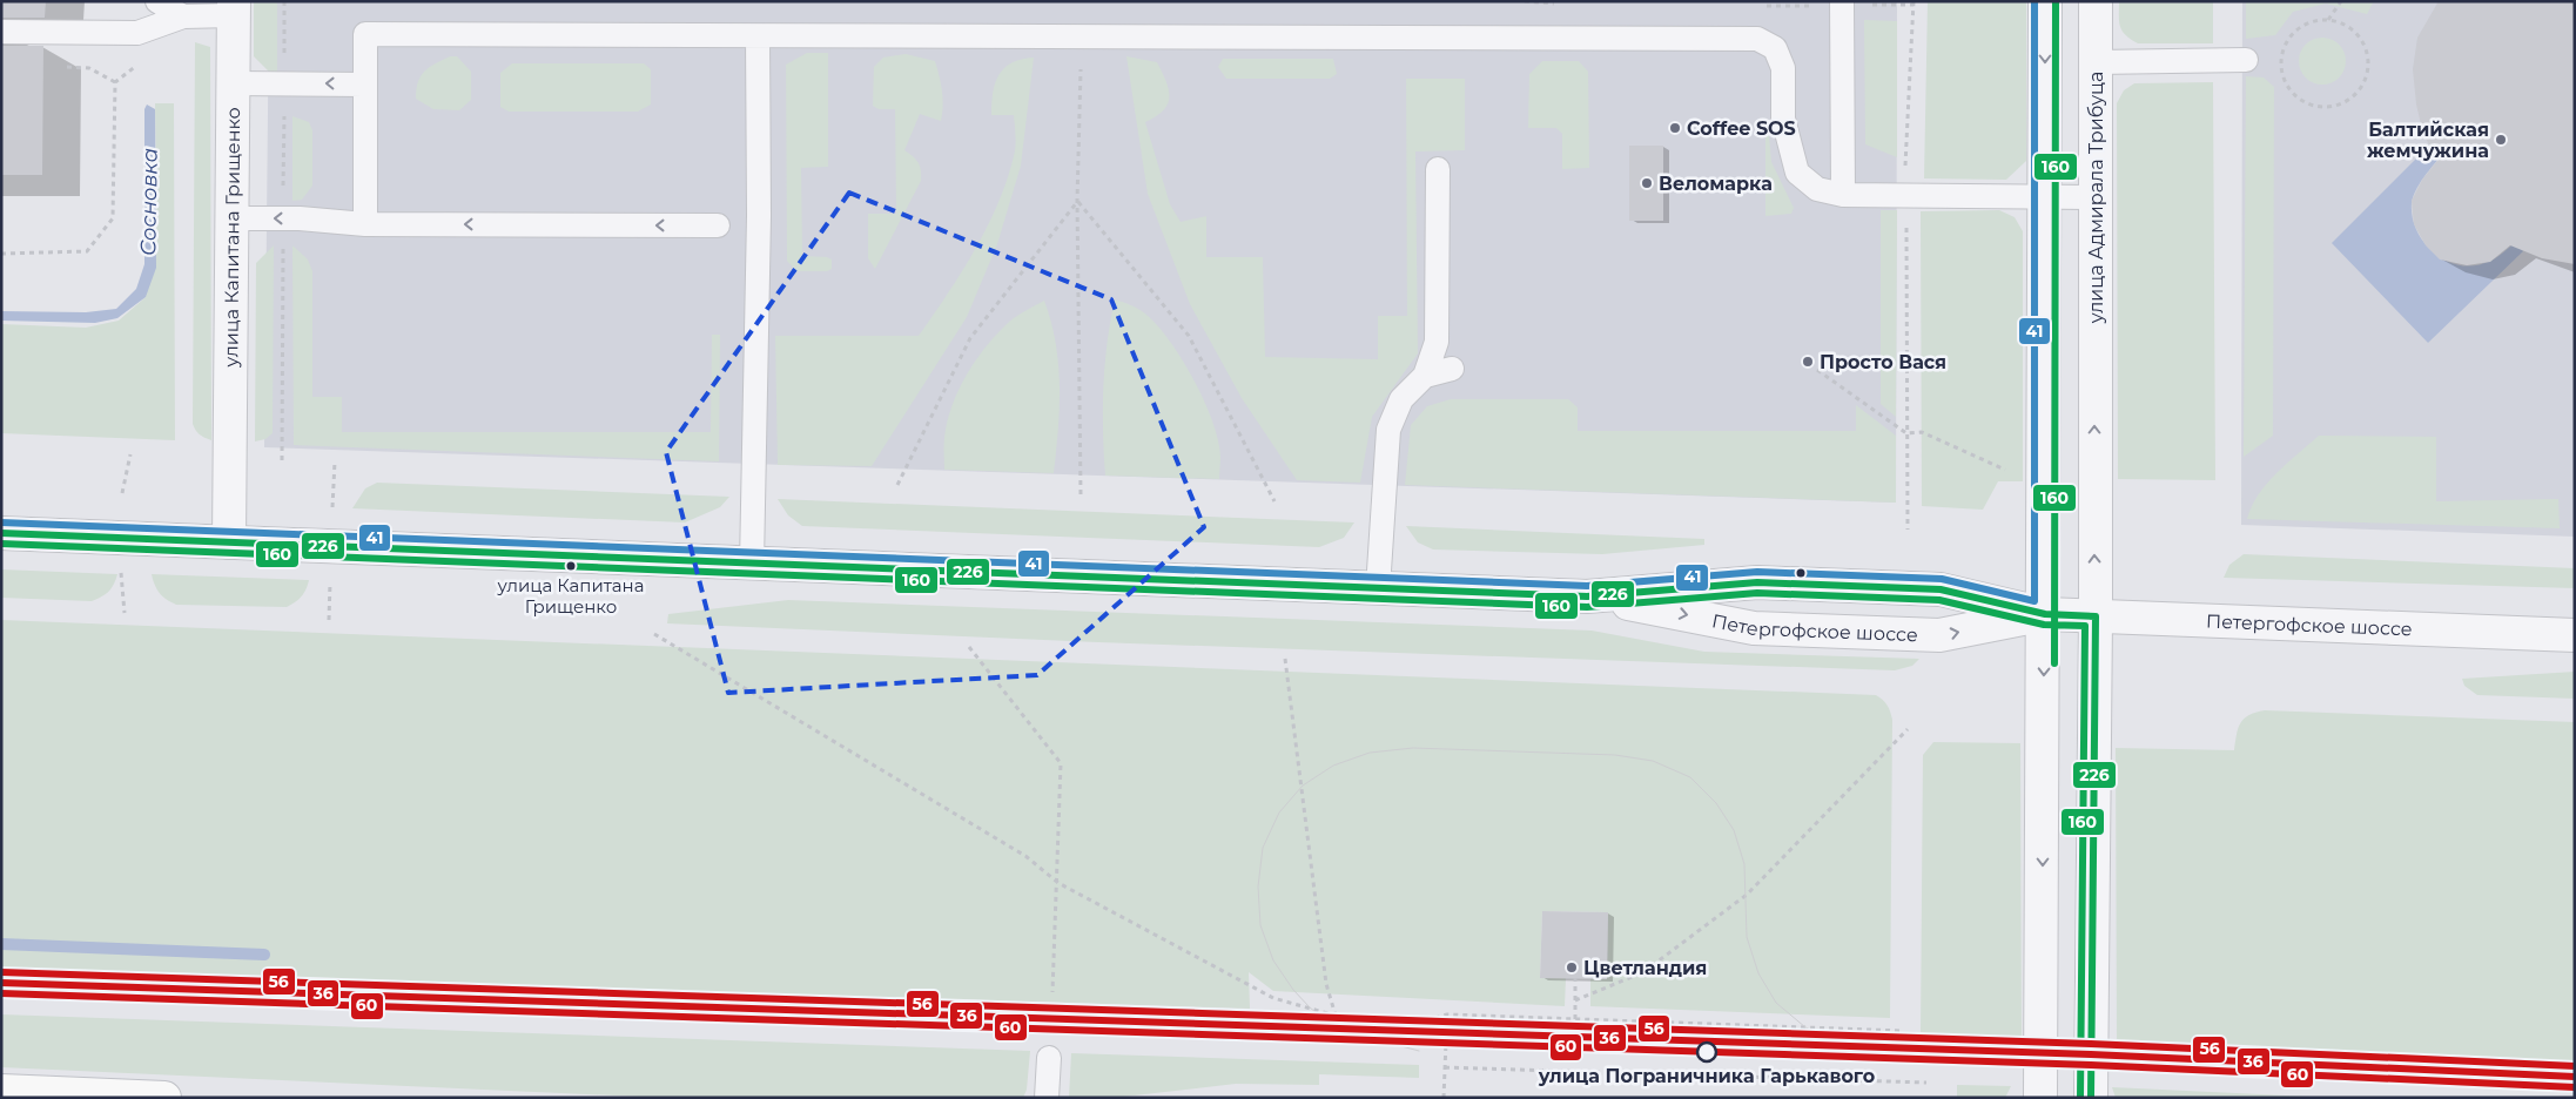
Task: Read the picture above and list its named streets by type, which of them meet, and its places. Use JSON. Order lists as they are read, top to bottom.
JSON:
{
  "streets": {
    "street": ["улица Адмирала Трибуца", "улица Капитана Грищенко", "Петергофское шоссе"]
  },
  "crossings": [
    ["улица Адмирала Трибуца", "Петергофское шоссе"],
    ["улица Капитана Грищенко", "Петергофское шоссе"]
  ],
  "water": ["Сосновка"],
  "places": [
    "Coffee SOS",
    "Балтийская жемчужина",
    "Веломарка",
    "Просто Вася",
    "улица Капитана Грищенко",
    "Цветландия",
    "улица Пограничника Гарькавого"
  ],
  "lines": [
    "transit line 160",
    "transit line 41",
    "transit line 226",
    "transit line 56",
    "transit line 36",
    "transit line 60"
  ]
}
